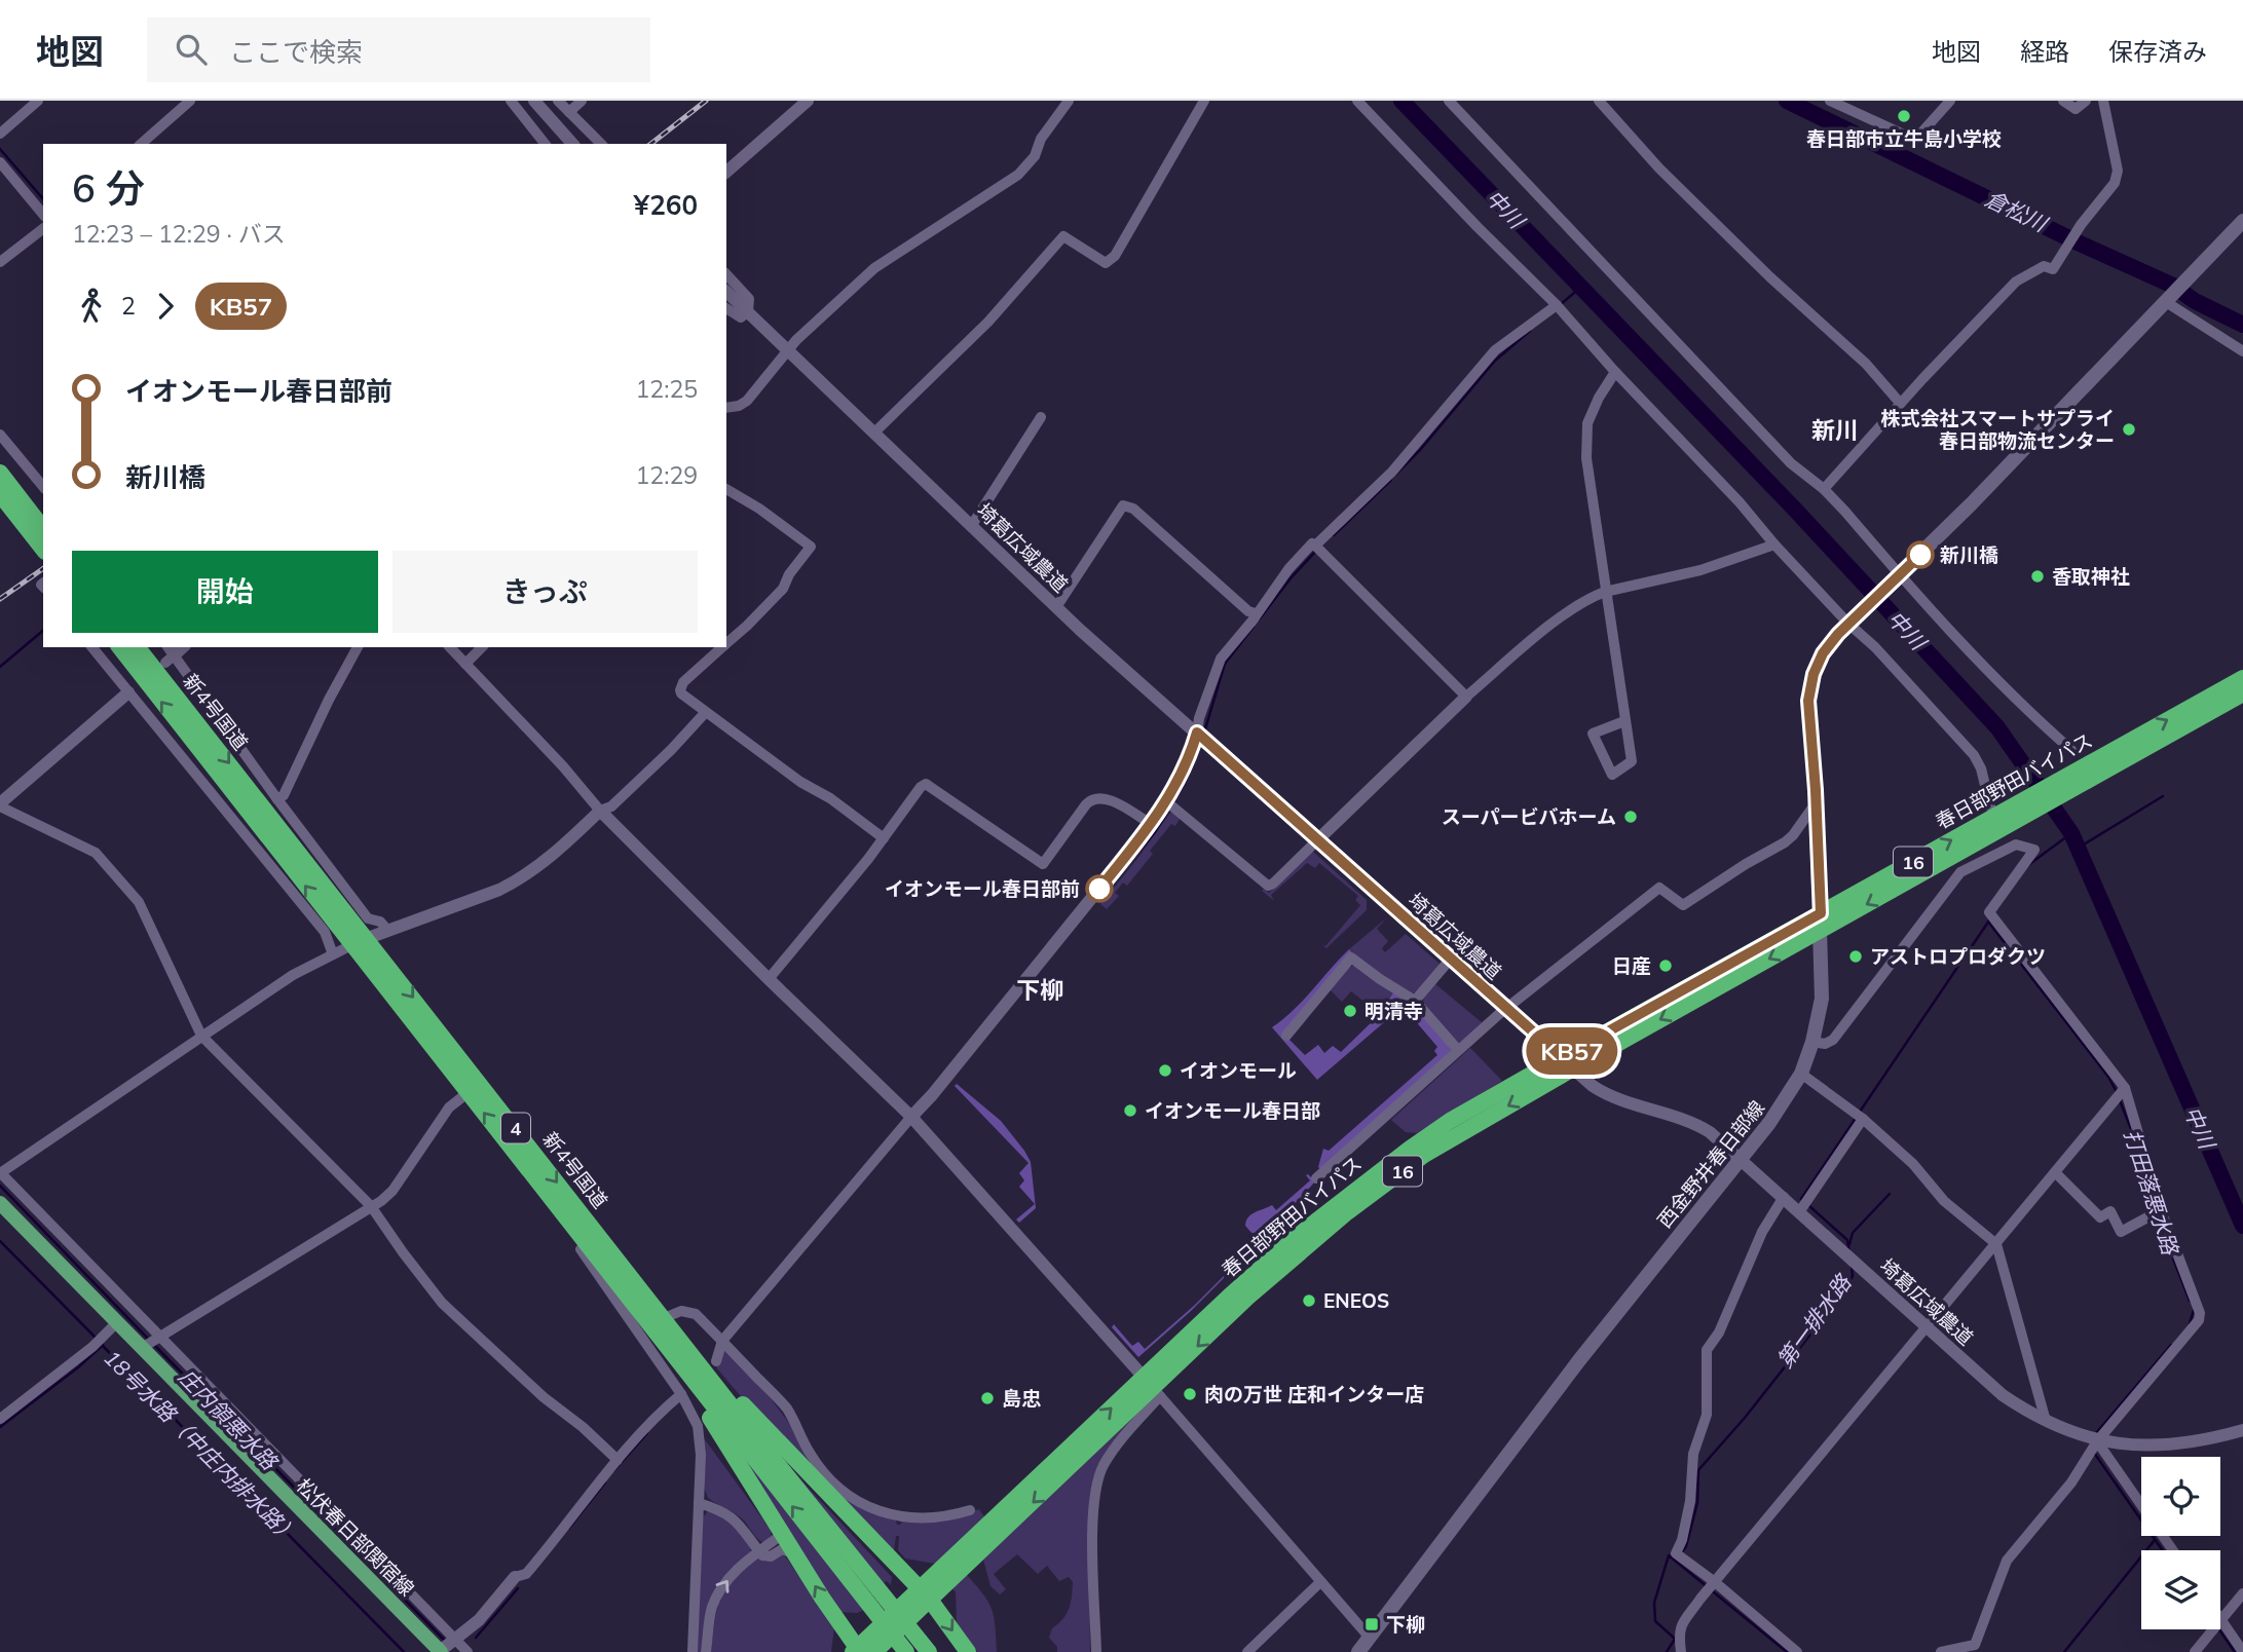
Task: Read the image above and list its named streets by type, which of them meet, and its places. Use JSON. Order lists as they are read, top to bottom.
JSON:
{
  "streets": {
    "highway": [
      "新4号国道",
      "春日部野田バイパス",
      "16",
      "4"
    ],
    "main road": ["西金野井春日部線", "松伏春日部関宿線"],
    "street": ["埼葛広域農道"]
  },
  "crossings": [
    ["埼葛広域農道", "春日部野田バイパス"],
    ["埼葛広域農道", "西金野井春日部線"],
    ["春日部野田バイパス", "西金野井春日部線"]
  ],
  "districts": ["新川", "下柳"],
  "water": [
    "中川",
    "倉松川",
    "打田落悪水路",
    "第一排水路",
    "庄内領悪水路",
    "18号水路（中庄内排水路）"
  ],
  "places": {
    "other": [
      "春日部市立牛島小学校",
      "株式会社スマートサプライ 春日部物流センター",
      "新川橋",
      "香取神社",
      "スーパービバホーム",
      "イオンモール春日部前",
      "アストロプロダクツ",
      "日産",
      "明清寺",
      "イオンモール",
      "イオンモール春日部",
      "ENEOS",
      "肉の万世 庄和インター店",
      "島忠"
    ],
    "transit": ["下柳"]
  },
  "lines": ["bus line KB57"],
  "page": {
    "header": "地図",
    "search": "ここで検索",
    "nav": ["地図", "経路", "保存済み"],
    "on_map": "KB57",
    "heading": ["6 分", "12:23 – 12:29 · バス", "¥260"],
    "legs": ["2", "KB57"],
    "list": [
      {
        "name": "イオンモール春日部前",
        "value": "12:25"
      },
      {
        "name": "新川橋",
        "value": "12:29"
      }
    ],
    "buttons": ["開始", "きっぷ"]
  }
}
